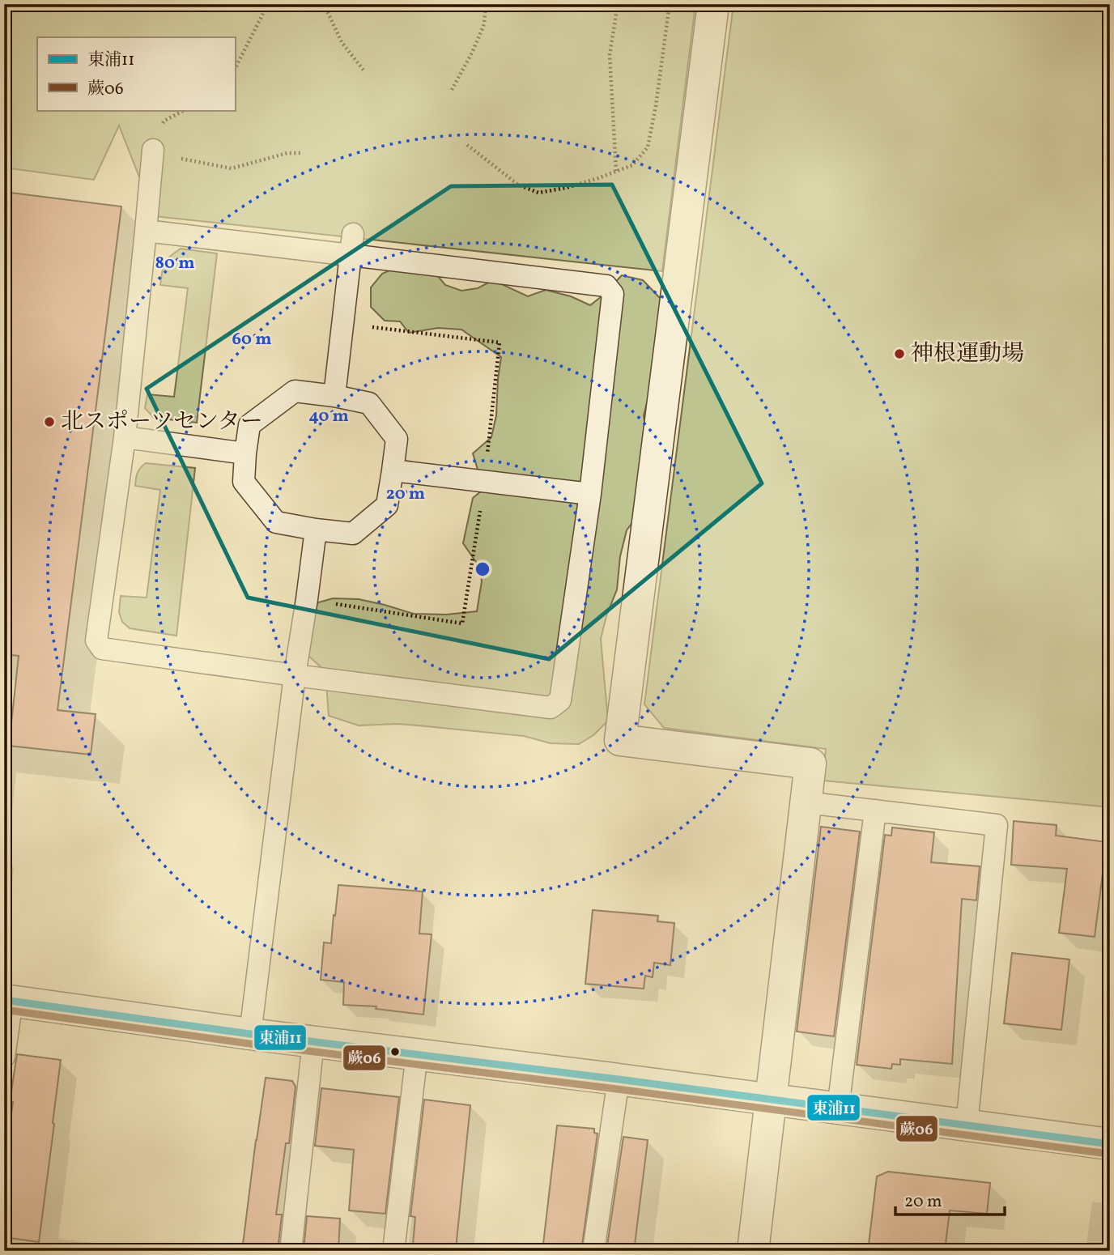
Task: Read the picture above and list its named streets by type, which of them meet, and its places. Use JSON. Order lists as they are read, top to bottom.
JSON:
{
  "places": ["神根運動場", "北スポーツセンター"],
  "lines": ["transit line 東浦11", "transit line 蕨06"],
  "legend": ["東浦11", "蕨06"],
  "scale_bar": "20 m",
  "rings": [
    "80 m",
    "60 m",
    "40 m",
    "20 m"
  ]
}
